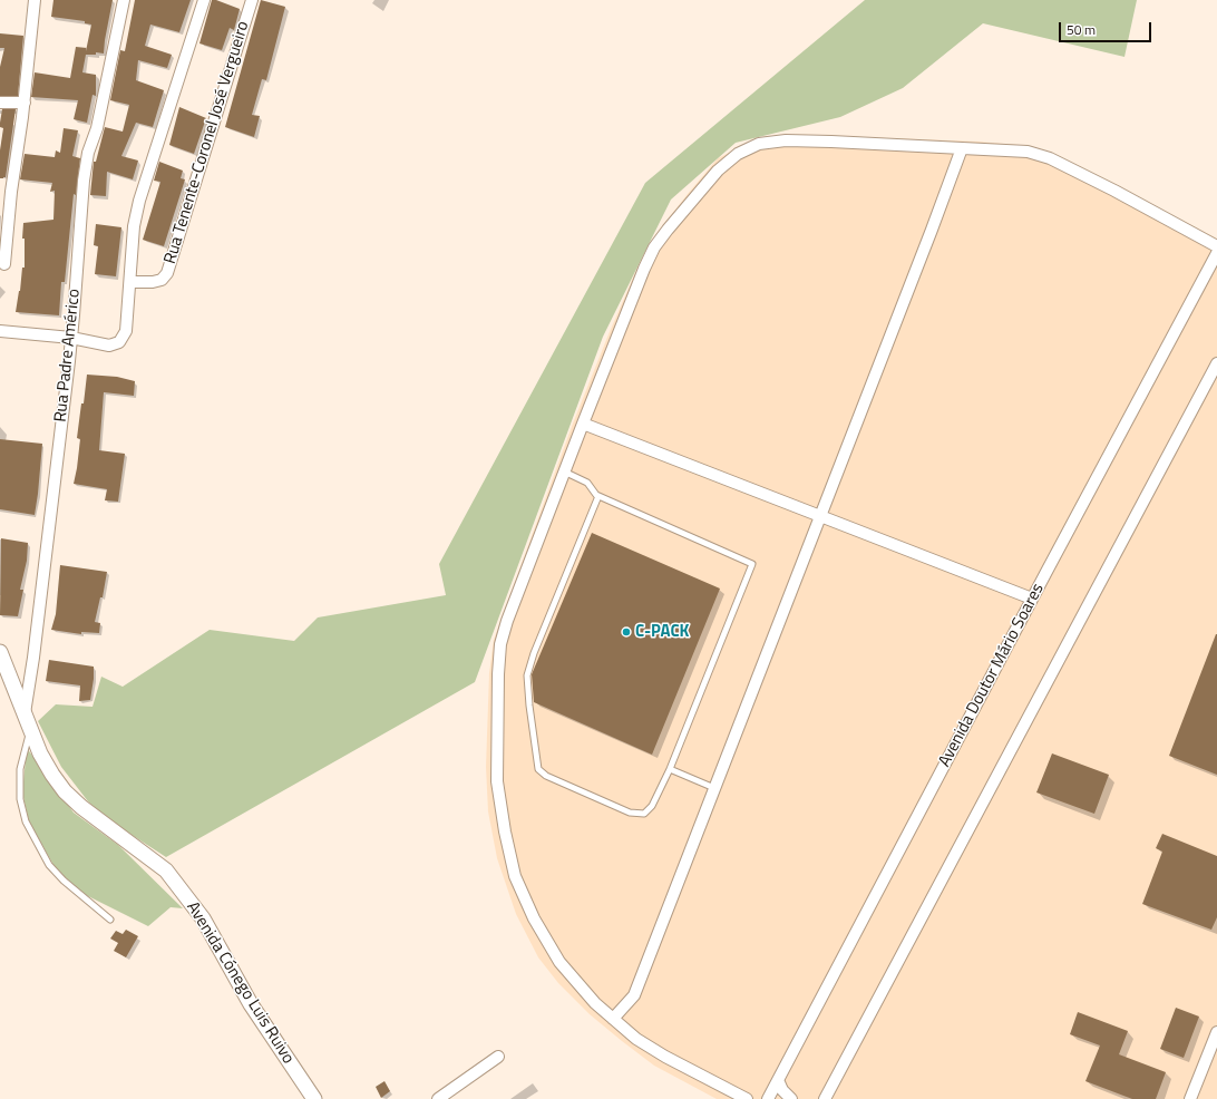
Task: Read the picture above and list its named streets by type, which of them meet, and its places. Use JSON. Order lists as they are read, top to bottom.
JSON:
{
  "streets": {
    "street": [
      "Rua Tenente-Coronel José Vergueiro",
      "Rua Padre Américo",
      "Avenida Doutor Mário Soares",
      "Avenida Cónego Luis Ruivo"
    ]
  },
  "crossings": [
    ["Rua Padre Américo", "Avenida Cónego Luis Ruivo"]
  ],
  "places": ["C-PACK"],
  "scale_bar": "50 m"
}
